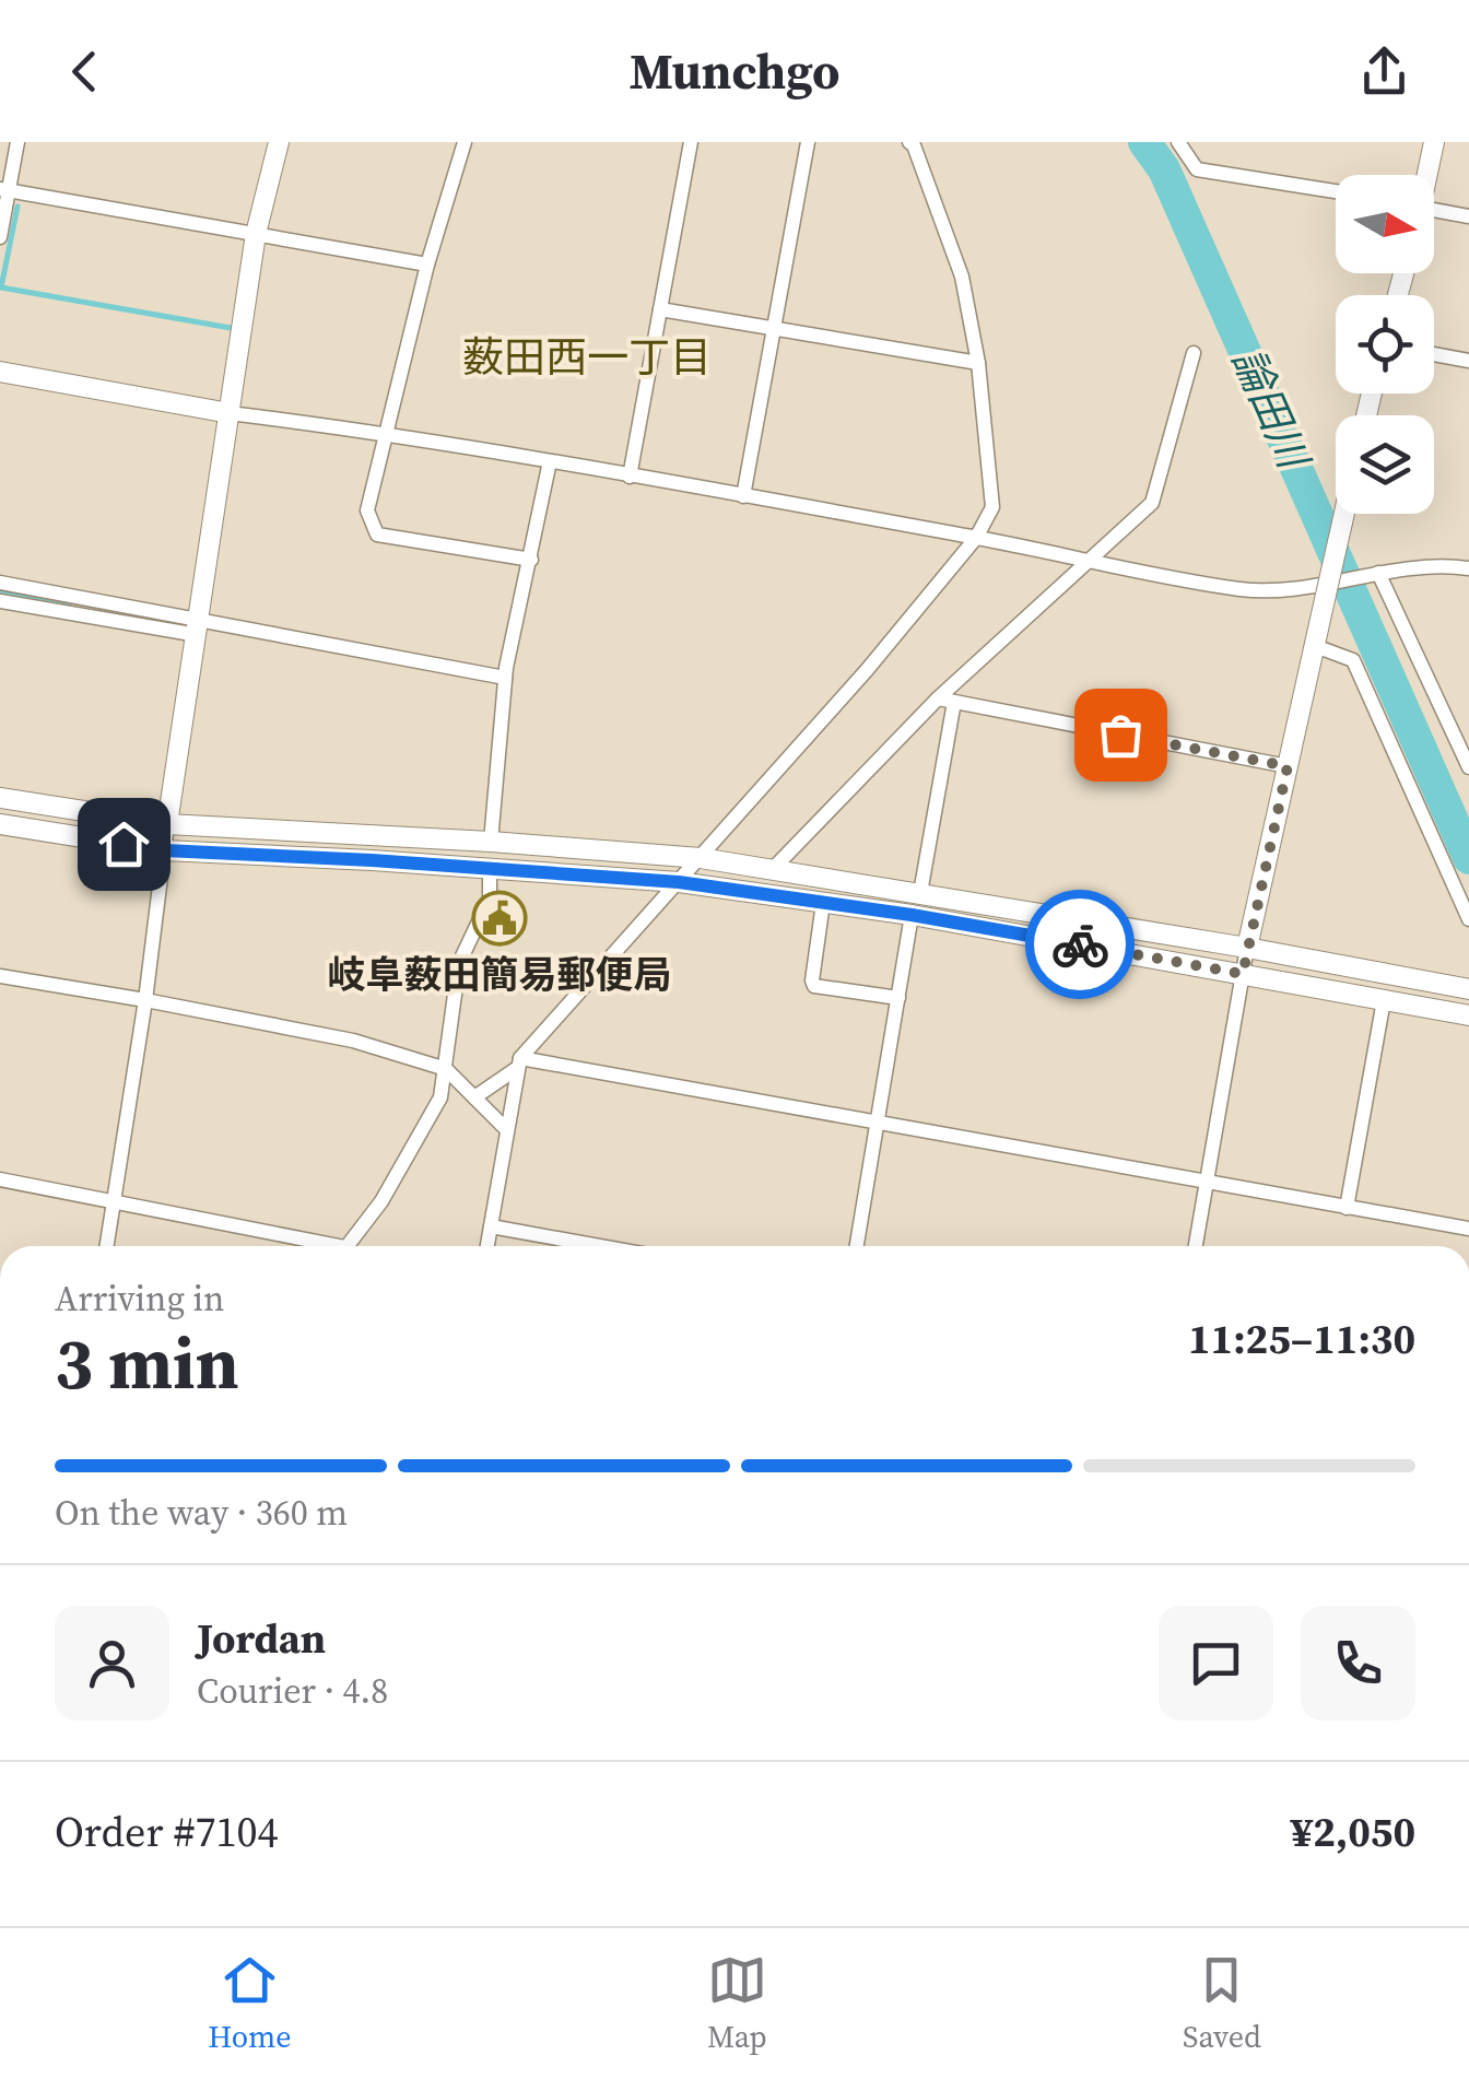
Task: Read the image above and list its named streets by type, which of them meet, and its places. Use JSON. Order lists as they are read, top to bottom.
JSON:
{
  "districts": ["薮田西一丁目"],
  "water": ["論田川"],
  "places": {
    "public building": ["岐阜薮田簡易郵便局"]
  },
  "north": "right",
  "page": {
    "header": "Munchgo",
    "heading": ["3 min", "Arriving in", "11:25–11:30"],
    "panel": [
      "Jordan",
      "Courier · 4.8",
      "Order #7104",
      "¥2,050"
    ],
    "bar": "On the way · 360 m",
    "tabs": ["Home", "Map", "Saved"]
  }
}
